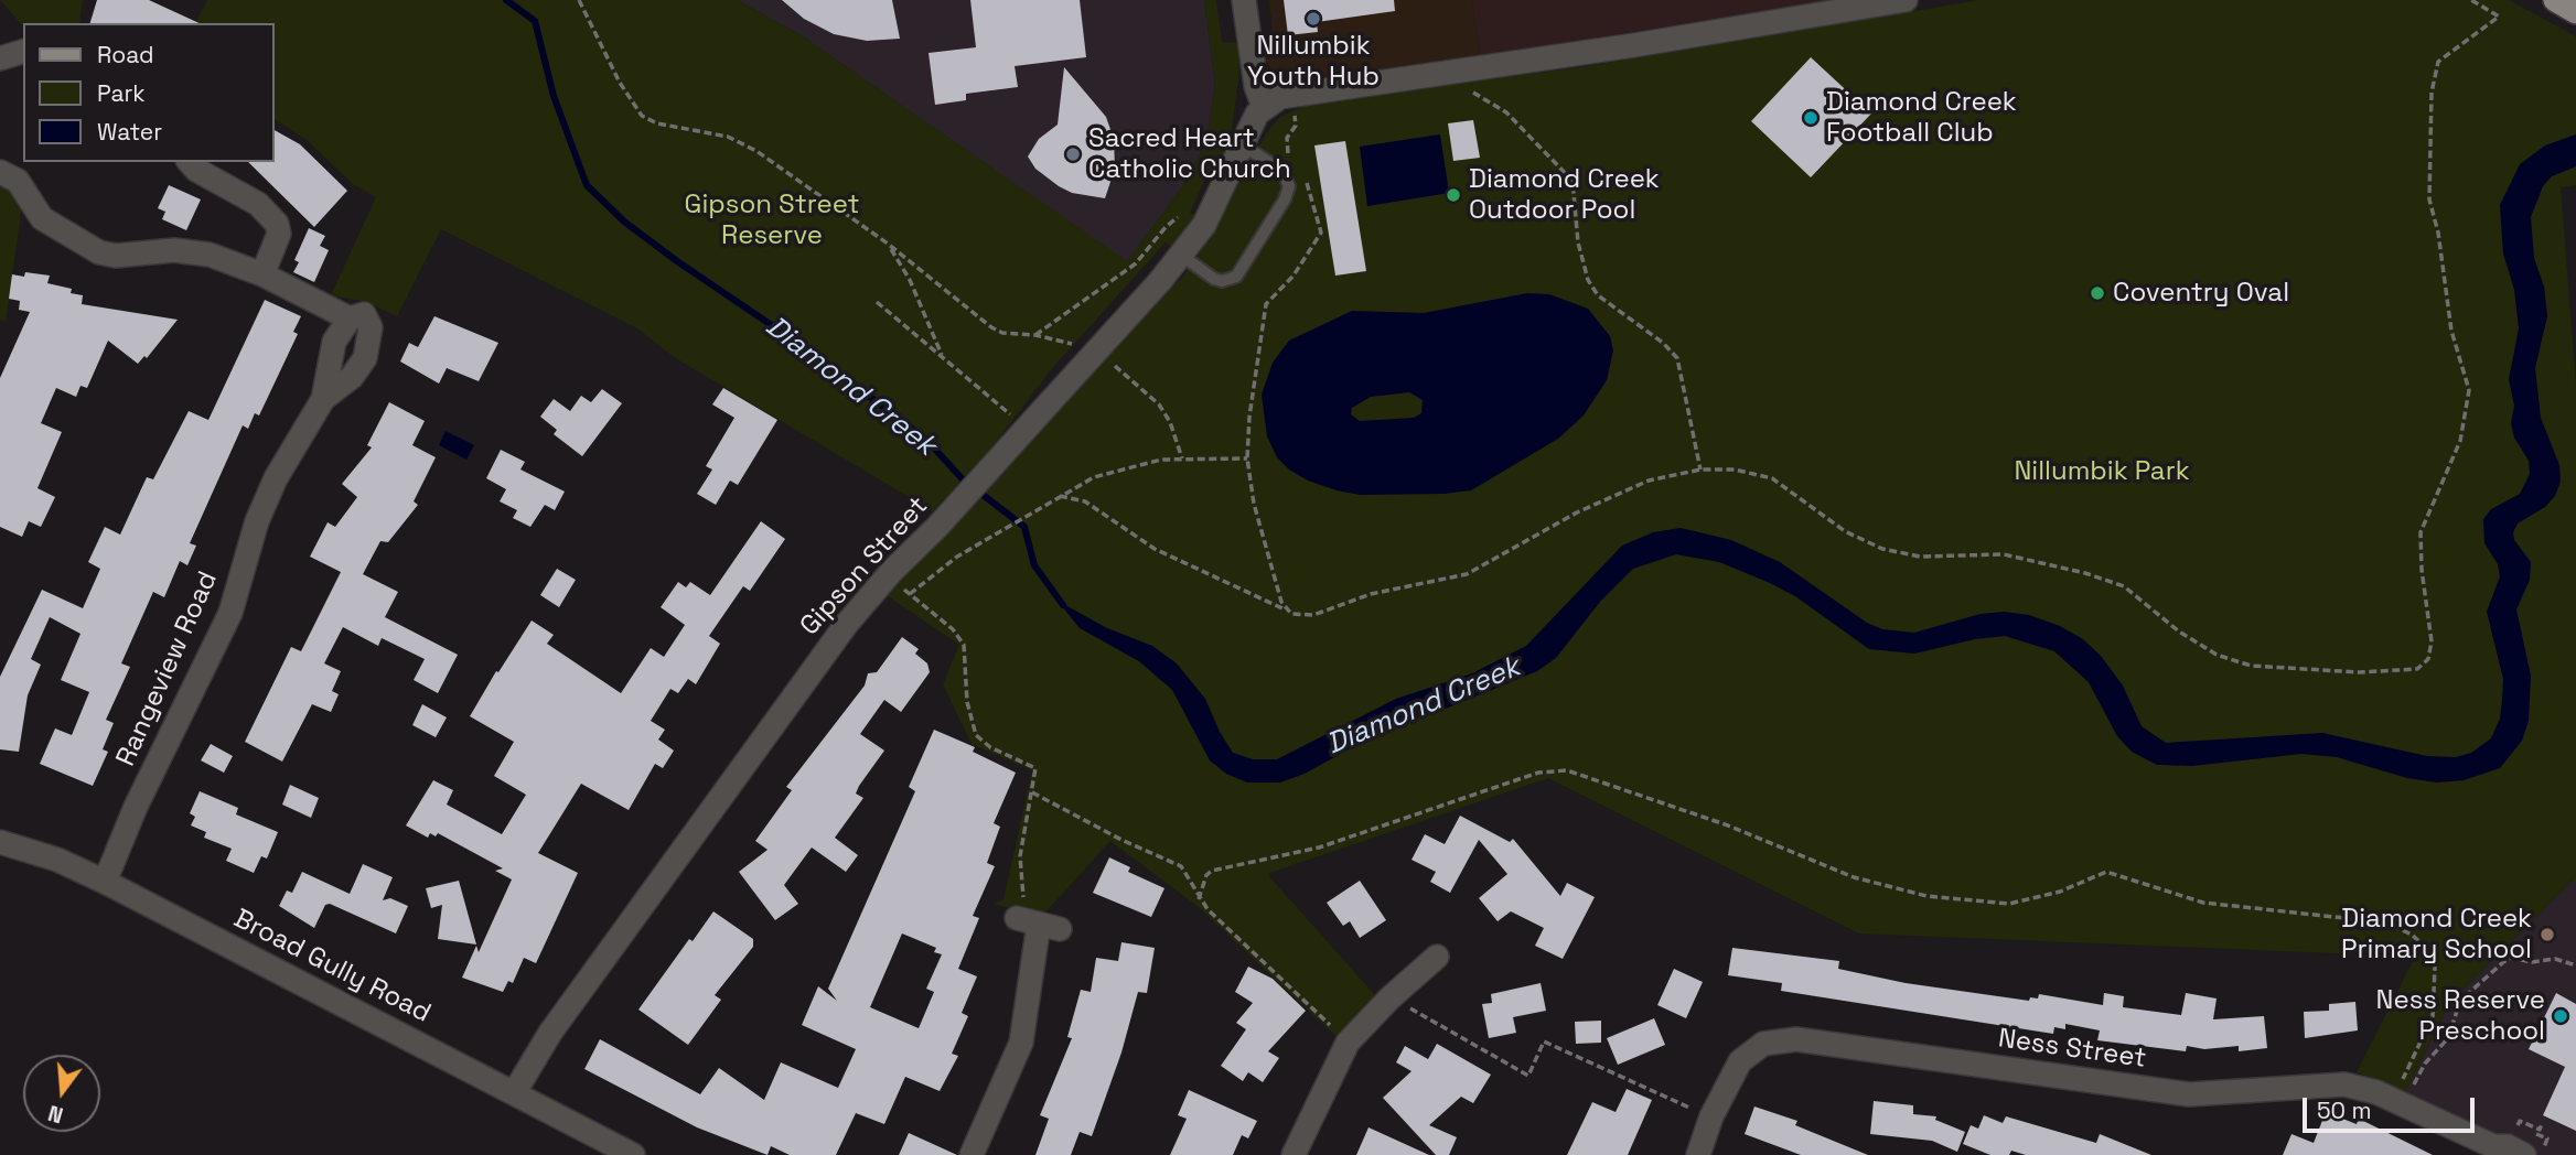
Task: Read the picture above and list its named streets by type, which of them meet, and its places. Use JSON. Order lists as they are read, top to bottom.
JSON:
{
  "streets": {
    "street": [
      "Gipson Street",
      "Rangeview Road",
      "Broad Gully Road",
      "Ness Street"
    ]
  },
  "crossings": [
    ["Gipson Street", "Broad Gully Road"],
    ["Rangeview Road", "Broad Gully Road"]
  ],
  "water": ["Diamond Creek"],
  "parks": ["Gipson Street Reserve", "Nillumbik Park"],
  "places": [
    "Nillumbik Youth Hub",
    "Diamond Creek Football Club",
    "Sacred Heart Catholic Church",
    "Diamond Creek Outdoor Pool",
    "Coventry Oval",
    "Diamond Creek Primary School",
    "Ness Reserve Preschool"
  ],
  "legend": ["Road", "Park", "Water"],
  "scale_bar": "50 m",
  "north": "bottom"
}
